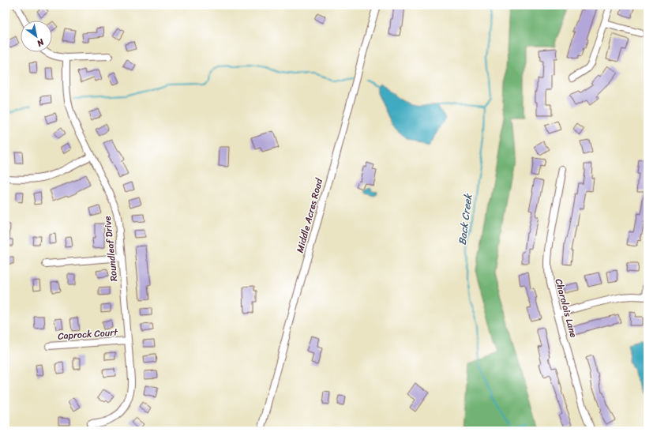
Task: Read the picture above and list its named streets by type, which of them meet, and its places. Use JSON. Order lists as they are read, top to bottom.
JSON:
{
  "streets": {
    "street": [
      "Middle Acres Road",
      "Roundleaf Drive",
      "Charolais Lane",
      "Caprock Court"
    ]
  },
  "crossings": [
    ["Roundleaf Drive", "Caprock Court"]
  ],
  "water": ["Back Creek"],
  "north": "bottom right"
}
